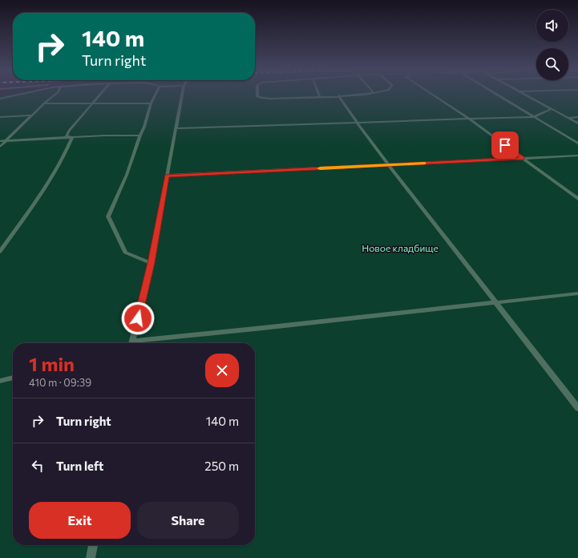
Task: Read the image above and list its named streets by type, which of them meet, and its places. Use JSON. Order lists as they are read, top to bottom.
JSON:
{
  "parks": ["Новое кладбище"],
  "page": {
    "turn": ["140 m", "Turn right"],
    "heading": ["1 min", "410 m · 09:39"],
    "list": [
      {
        "name": "Turn right",
        "value": "140 m"
      },
      {
        "name": "Turn left",
        "value": "250 m"
      }
    ],
    "buttons": ["Exit", "Share"]
  }
}
